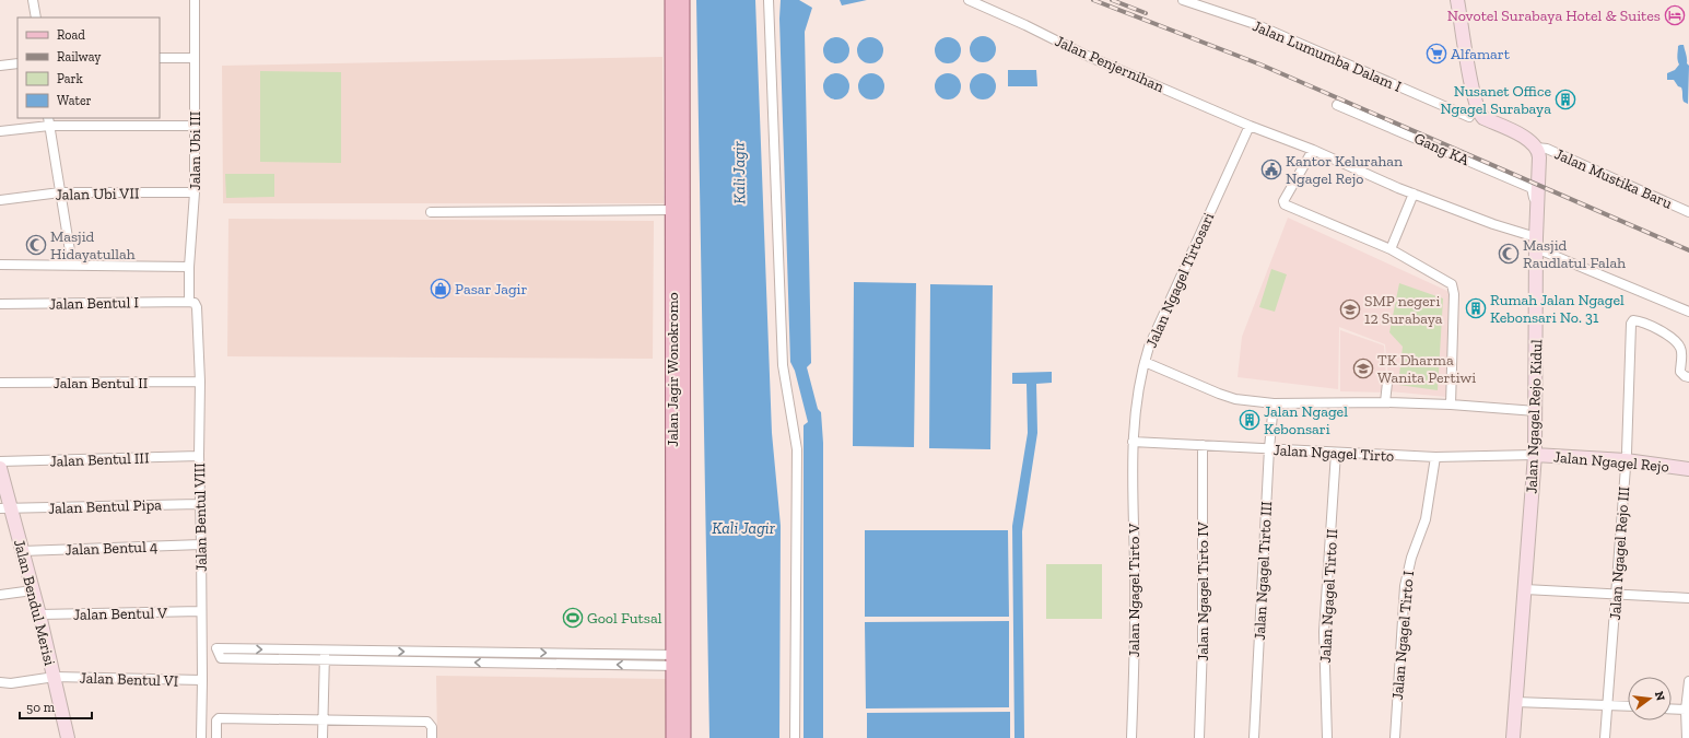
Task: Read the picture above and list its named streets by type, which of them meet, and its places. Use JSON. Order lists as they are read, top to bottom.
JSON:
{
  "streets": {
    "main road": [
      "Jalan Jagir Wonokromo",
      "Jalan Ngagel Rejo Kidul",
      "Jalan Ngagel Rejo",
      "Jalan Bendul Merisi"
    ],
    "street": [
      "Jalan Lumumba Dalam I",
      "Jalan Penjernihan",
      "Gang KA",
      "Jalan Ubi III",
      "Jalan Mustika Baru",
      "Jalan Ubi VII",
      "Jalan Ngagel Tirtosari",
      "Jalan Bentul I",
      "Jalan Bentul II",
      "Jalan Ngagel Tirto",
      "Jalan Bentul III",
      "Jalan Bentul Pipa",
      "Jalan Bentul VIII",
      "Jalan Bentul 4",
      "Jalan Ngagel Rejo III",
      "Jalan Ngagel Tirto III",
      "Jalan Ngagel Tirto V",
      "Jalan Ngagel Tirto IV",
      "Jalan Ngagel Tirto II",
      "Jalan Bentul V",
      "Jalan Ngagel Tirto I",
      "Jalan Bentul VI"
    ]
  },
  "crossings": [
    ["Jalan Penjernihan", "Jalan Ngagel Tirtosari"],
    ["Jalan Penjernihan", "Jalan Ngagel Rejo Kidul"],
    ["Gang KA", "Jalan Ngagel Rejo Kidul"],
    ["Jalan Ubi III", "Jalan Ubi VII"],
    ["Jalan Ubi III", "Jalan Bentul I"],
    ["Jalan Ubi III", "Jalan Bentul VIII"],
    ["Jalan Mustika Baru", "Jalan Ngagel Rejo Kidul"],
    ["Jalan Ngagel Tirtosari", "Jalan Ngagel Tirto"],
    ["Jalan Ngagel Tirtosari", "Jalan Ngagel Tirto V"],
    ["Jalan Bentul I", "Jalan Bentul VIII"],
    ["Jalan Bentul II", "Jalan Bentul VIII"],
    ["Jalan Ngagel Rejo Kidul", "Jalan Ngagel Tirto"],
    ["Jalan Ngagel Rejo Kidul", "Jalan Ngagel Rejo"],
    ["Jalan Ngagel Tirto", "Jalan Ngagel Rejo"],
    ["Jalan Ngagel Tirto", "Jalan Ngagel Tirto III"],
    ["Jalan Ngagel Tirto", "Jalan Ngagel Tirto V"],
    ["Jalan Ngagel Tirto", "Jalan Ngagel Tirto IV"],
    ["Jalan Ngagel Tirto", "Jalan Ngagel Tirto II"],
    ["Jalan Ngagel Tirto", "Jalan Ngagel Tirto I"],
    ["Jalan Bentul III", "Jalan Bentul VIII"],
    ["Jalan Ngagel Rejo", "Jalan Ngagel Rejo III"],
    ["Jalan Bentul Pipa", "Jalan Bentul VIII"],
    ["Jalan Bentul Pipa", "Jalan Bendul Merisi"],
    ["Jalan Bentul VIII", "Jalan Bentul 4"],
    ["Jalan Bentul VIII", "Jalan Bentul V"],
    ["Jalan Bentul VIII", "Jalan Bentul VI"],
    ["Jalan Bentul 4", "Jalan Bendul Merisi"],
    ["Jalan Bendul Merisi", "Jalan Bentul V"],
    ["Jalan Bendul Merisi", "Jalan Bentul VI"]
  ],
  "water": ["Kali Jagir"],
  "places": {
    "hotel": ["Novotel Surabaya Hotel & Suites"],
    "supermarket": ["Alfamart"],
    "building": ["Nusanet Office Ngagel Surabaya", "Rumah Jalan Ngagel Kebonsari No. 31", "Jalan Ngagel Kebonsari"],
    "public building": ["Kantor Kelurahan Ngagel Rejo"],
    "mosque": ["Masjid Hidayatullah", "Masjid Raudlatul Falah"],
    "shop": ["Pasar Jagir"],
    "school or university": ["SMP negeri 12 Surabaya", "TK Dharma Wanita Pertiwi"],
    "sports": ["Gool Futsal"]
  },
  "legend": [
    "Road",
    "Railway",
    "Park",
    "Water"
  ],
  "scale_bar": "50 m",
  "north": "right"
}
